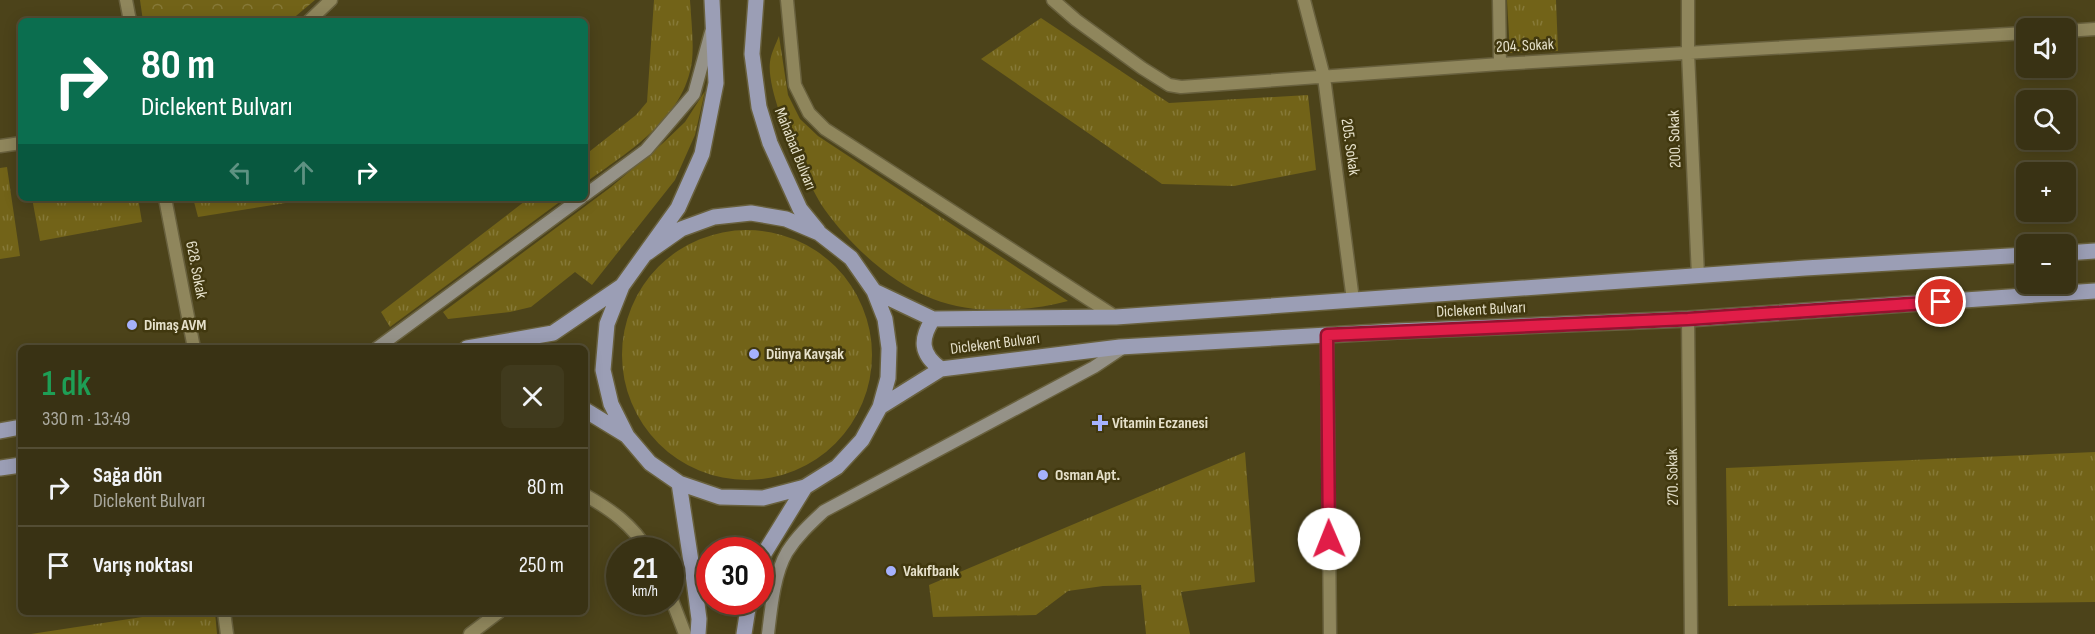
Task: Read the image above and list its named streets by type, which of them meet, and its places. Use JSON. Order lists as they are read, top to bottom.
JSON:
{
  "streets": {
    "main road": ["Mahabad Bulvarı", "Diclekent Bulvarı"],
    "street": [
      "204. Sokak",
      "200. Sokak",
      "205. Sokak",
      "628. Sokak",
      "270. Sokak"
    ]
  },
  "crossings": [
    ["204. Sokak", "200. Sokak"],
    ["204. Sokak", "205. Sokak"],
    ["200. Sokak", "Diclekent Bulvarı"],
    ["205. Sokak", "Diclekent Bulvarı"],
    ["Diclekent Bulvarı", "270. Sokak"]
  ],
  "places": {
    "other": [
      "Dimaş AVM",
      "Dünya Kavşak",
      "Osman Apt.",
      "Vakıfbank"
    ],
    "health": ["Vitamin Eczanesi"]
  },
  "page": {
    "map_buttons": ["+", "−"],
    "turn": ["80 m", "Diclekent Bulvarı"],
    "heading": ["1 dk", "330 m · 13:49"],
    "list": [
      {
        "name": "Sağa dön",
        "note": "Diclekent Bulvarı",
        "value": "80 m"
      },
      {
        "name": "Varış noktası",
        "value": "250 m"
      }
    ],
    "speed": "21 km/h",
    "limit": "30"
  }
}
